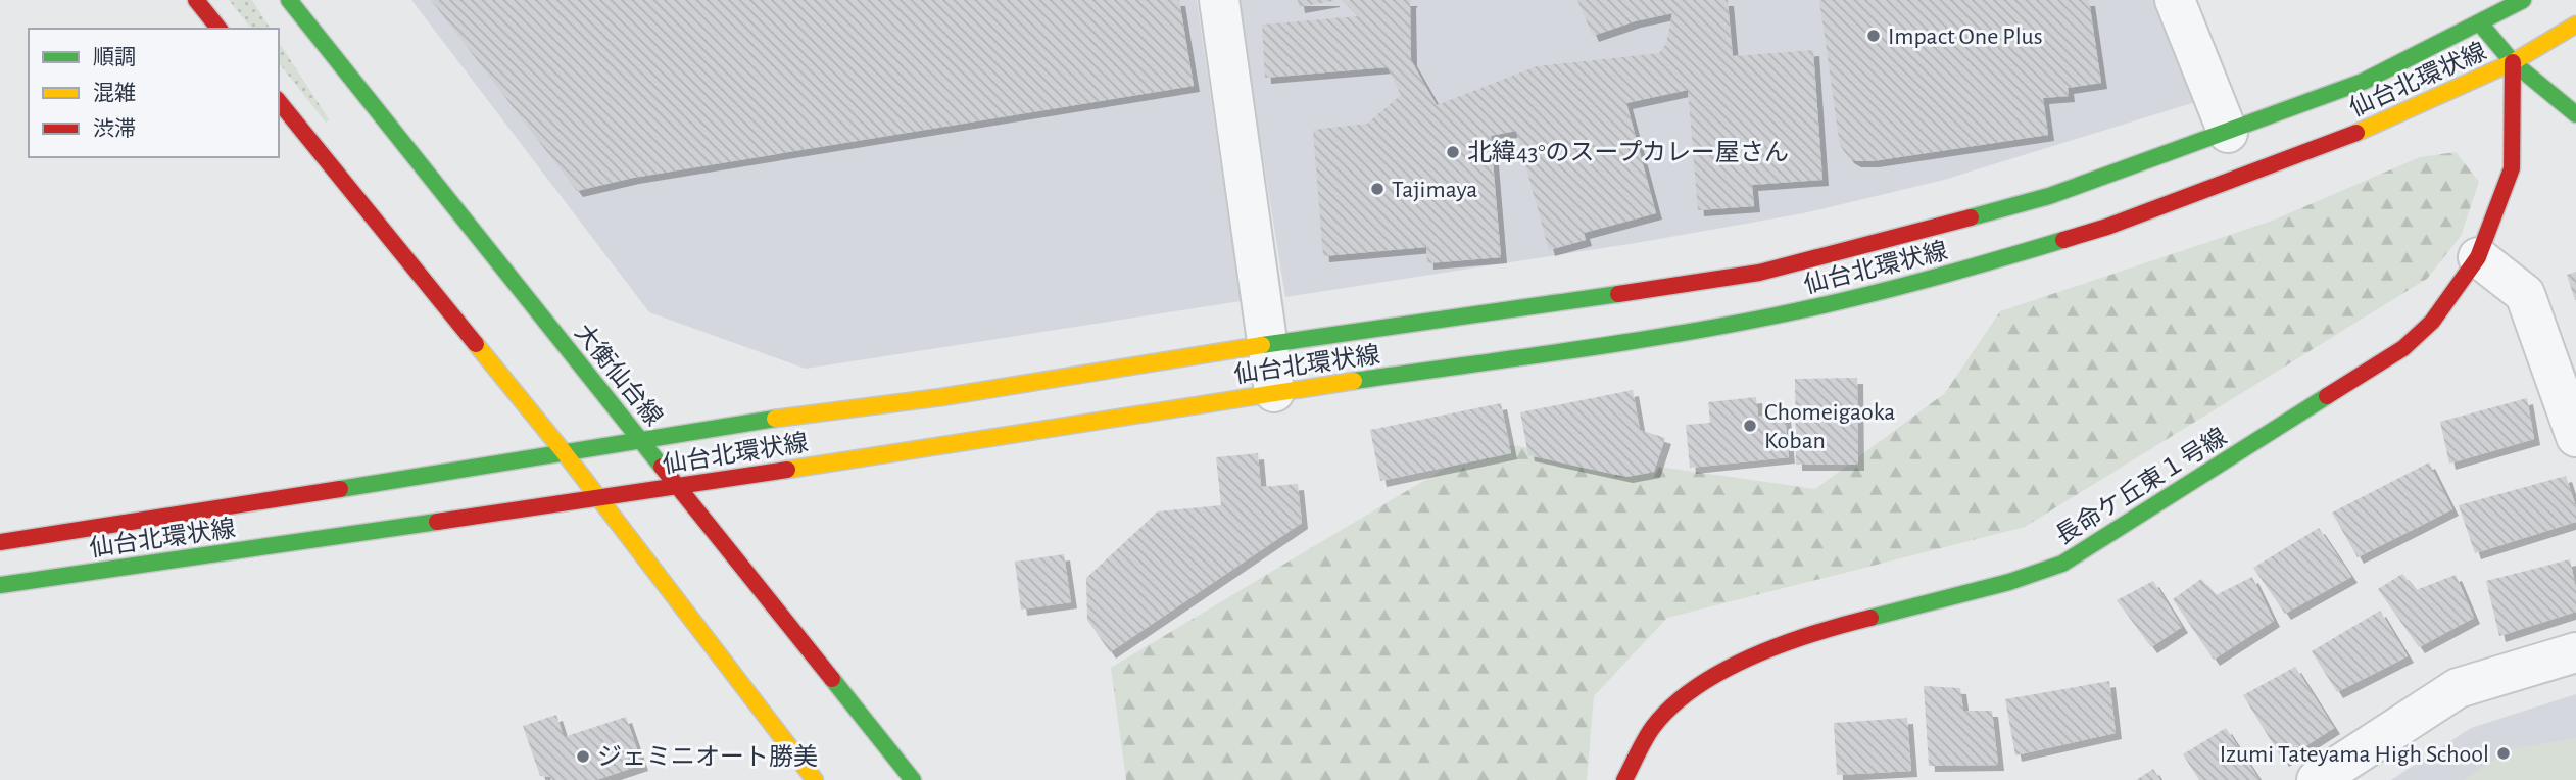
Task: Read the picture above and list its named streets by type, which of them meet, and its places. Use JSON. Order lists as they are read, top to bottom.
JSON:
{
  "streets": {
    "main road": ["仙台北環状線", "大衡仙台線", "長命ケ丘東１号線"]
  },
  "crossings": [
    ["仙台北環状線", "大衡仙台線"],
    ["仙台北環状線", "長命ケ丘東１号線"]
  ],
  "places": [
    "Impact One Plus",
    "北緯43°のスープカレー屋さん",
    "Tajimaya",
    "Chomeigaoka Koban",
    "Izumi Tateyama High School",
    "ジェミニオート勝美"
  ],
  "legend": ["順調", "混雑", "渋滞"]
}
